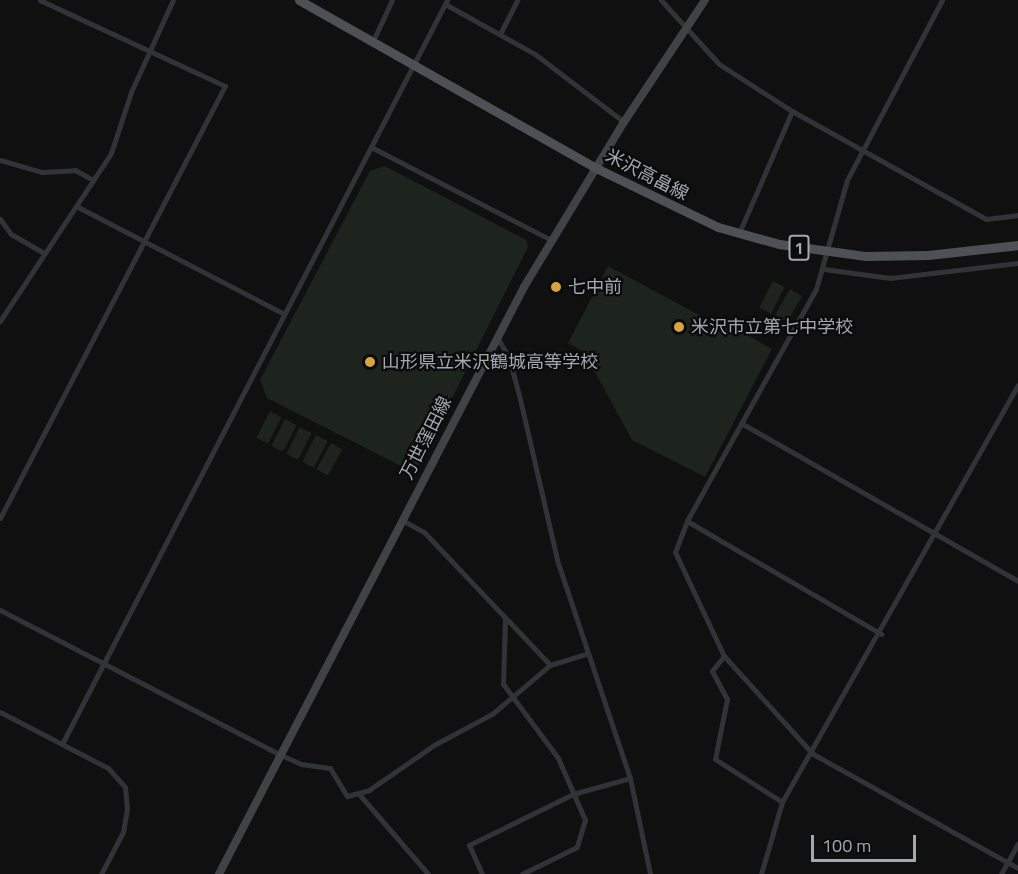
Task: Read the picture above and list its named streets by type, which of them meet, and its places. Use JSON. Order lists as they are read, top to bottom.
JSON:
{
  "streets": {
    "main road": ["米沢高畠線", "1", "万世窪田線"]
  },
  "crossings": [
    ["米沢高畠線", "万世窪田線"]
  ],
  "places": ["七中前", "米沢市立第七中学校", "山形県立米沢鶴城高等学校"],
  "scale_bar": "100 m"
}
